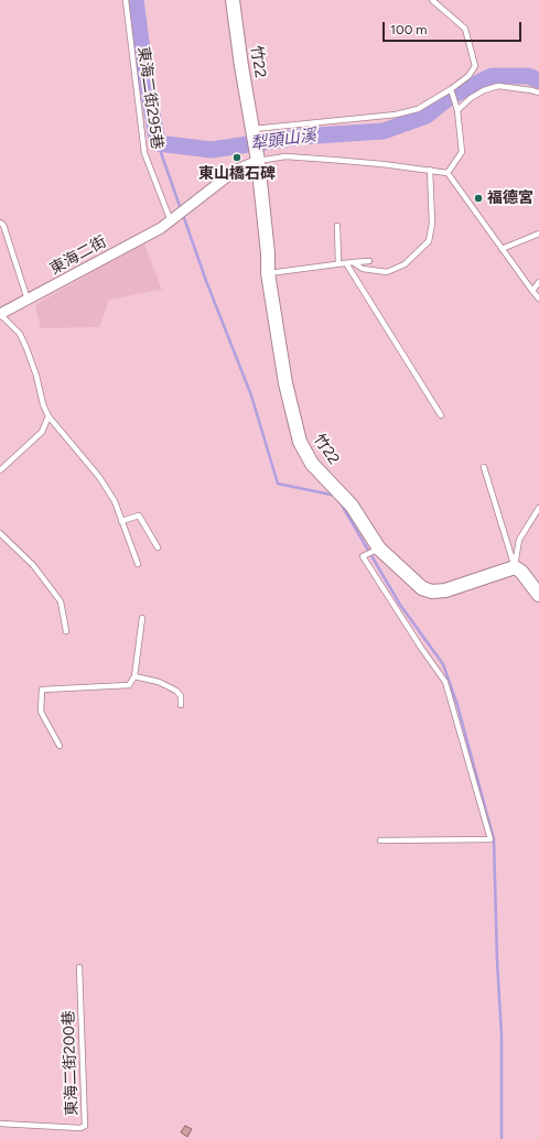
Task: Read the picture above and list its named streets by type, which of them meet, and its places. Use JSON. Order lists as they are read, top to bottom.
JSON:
{
  "streets": {
    "street": ["竹22", "東海二街"],
    "lane": ["東海二街295巷", "東海二街200巷"]
  },
  "crossings": [
    ["竹22", "東海二街"],
    ["東海二街295巷", "東海二街"]
  ],
  "water": ["犁頭山溪"],
  "places": ["東山橋石碑", "福德宮"],
  "scale_bar": "100 m"
}
